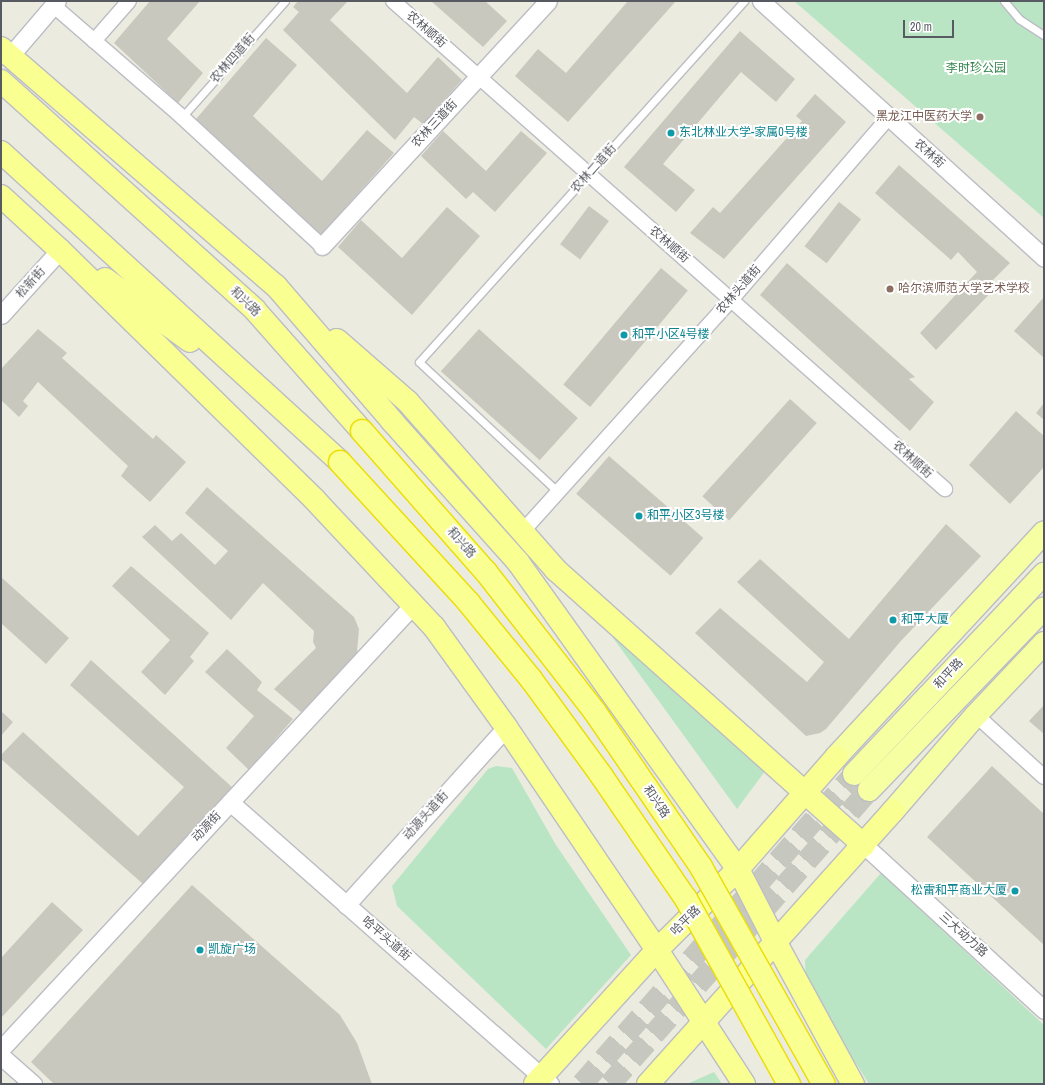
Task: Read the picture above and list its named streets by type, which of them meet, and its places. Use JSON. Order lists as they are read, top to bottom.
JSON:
{
  "streets": {
    "highway": ["和兴路", "哈平路"],
    "main road": ["和平路"],
    "street": [
      "农林顺街",
      "农林三道街",
      "农林街",
      "松新街",
      "农林头道街",
      "动源头道街",
      "动源街",
      "三大动力路",
      "哈平头道街"
    ],
    "lane": ["农林四道街", "农林二道街"]
  },
  "crossings": [
    ["农林顺街", "农林三道街"],
    ["农林顺街", "农林二道街"],
    ["农林顺街", "农林头道街"],
    ["农林街", "农林头道街"],
    ["农林二道街", "农林头道街"],
    ["动源头道街", "哈平头道街"],
    ["动源街", "哈平头道街"],
    ["哈平路", "哈平头道街"]
  ],
  "parks": ["李时珍公园"],
  "places": [
    "黑龙江中医药大学",
    "东北林业大学-家属0号楼",
    "哈尔滨师范大学艺术学校",
    "和平小区4号楼",
    "和平小区3号楼",
    "和平大厦",
    "松雷和平商业大厦",
    "凯旋广场"
  ],
  "scale_bar": "20 m"
}
